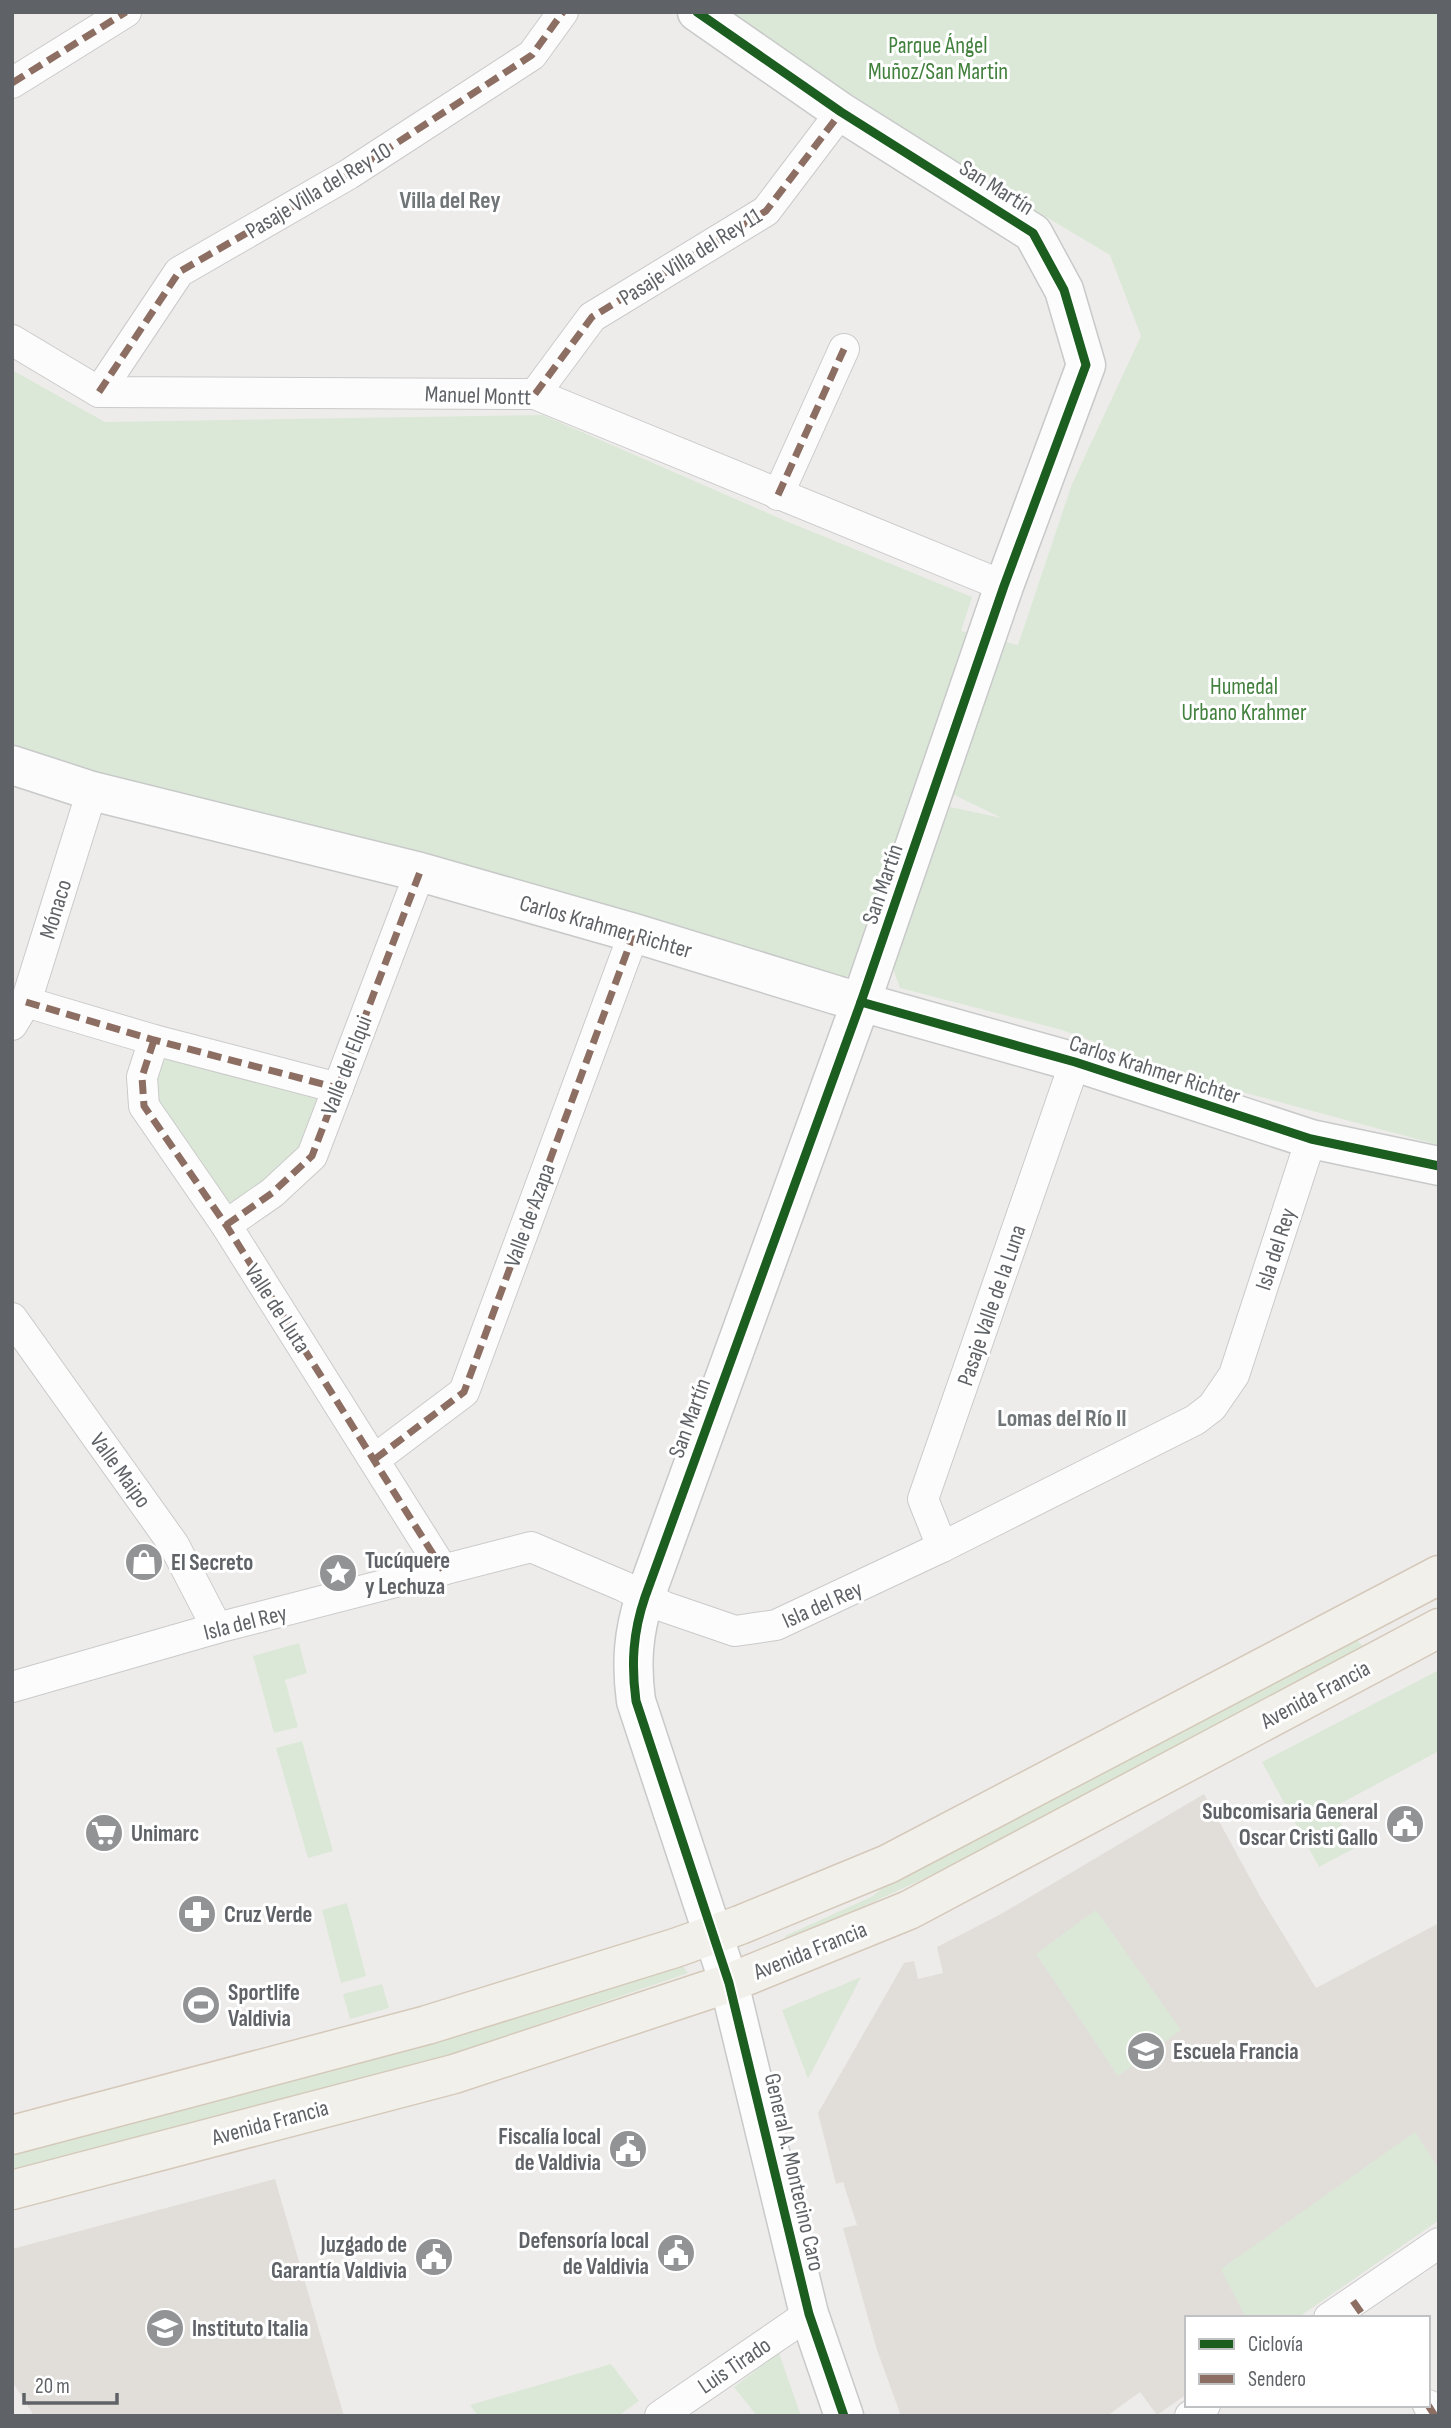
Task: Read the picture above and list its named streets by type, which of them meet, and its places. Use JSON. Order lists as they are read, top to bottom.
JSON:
{
  "streets": {
    "main road": ["Avenida Francia"],
    "street": [
      "San Martín",
      "Pasaje Villa del Rey 10",
      "Pasaje Villa del Rey 11",
      "Manuel Montt",
      "Mónaco",
      "Carlos Krahmer Richter",
      "Valle del Elqui",
      "Valle de Azapa",
      "Isla del Rey",
      "Pasaje Valle de la Luna",
      "Valle de Lluta",
      "Valle Maipo",
      "General A. Montecino Caro",
      "Luis Tirado"
    ]
  },
  "crossings": [
    ["San Martín", "Pasaje Villa del Rey 11"],
    ["San Martín", "Manuel Montt"],
    ["San Martín", "Carlos Krahmer Richter"],
    ["San Martín", "Isla del Rey"],
    ["San Martín", "General A. Montecino Caro"],
    ["Pasaje Villa del Rey 10", "Manuel Montt"],
    ["Pasaje Villa del Rey 11", "Manuel Montt"],
    ["Mónaco", "Carlos Krahmer Richter"],
    ["Carlos Krahmer Richter", "Valle del Elqui"],
    ["Carlos Krahmer Richter", "Valle de Azapa"],
    ["Carlos Krahmer Richter", "Isla del Rey"],
    ["Carlos Krahmer Richter", "Pasaje Valle de la Luna"],
    ["Valle del Elqui", "Valle de Lluta"],
    ["Valle de Azapa", "Valle de Lluta"],
    ["Isla del Rey", "Pasaje Valle de la Luna"],
    ["Isla del Rey", "Valle de Lluta"],
    ["Isla del Rey", "Valle Maipo"],
    ["Avenida Francia", "General A. Montecino Caro"],
    ["General A. Montecino Caro", "Luis Tirado"]
  ],
  "districts": ["Villa del Rey", "Lomas del Río II"],
  "parks": ["Parque Ángel Muñoz/San Martin", "Humedal Urbano Krahmer"],
  "places": {
    "shop": ["El Secreto"],
    "place": ["Tucúquere y Lechuza"],
    "public building": [
      "Subcomisaria General Oscar Cristi Gallo",
      "Fiscalía local de Valdivia",
      "Defensoría local de Valdivia",
      "Juzgado de Garantía Valdivia"
    ],
    "supermarket": ["Unimarc"],
    "pharmacy": ["Cruz Verde"],
    "sports": ["Sportlife Valdivia"],
    "school or university": ["Escuela Francia", "Instituto Italia"]
  },
  "legend": ["Ciclovía", "Sendero"],
  "scale_bar": "20 m"
}
